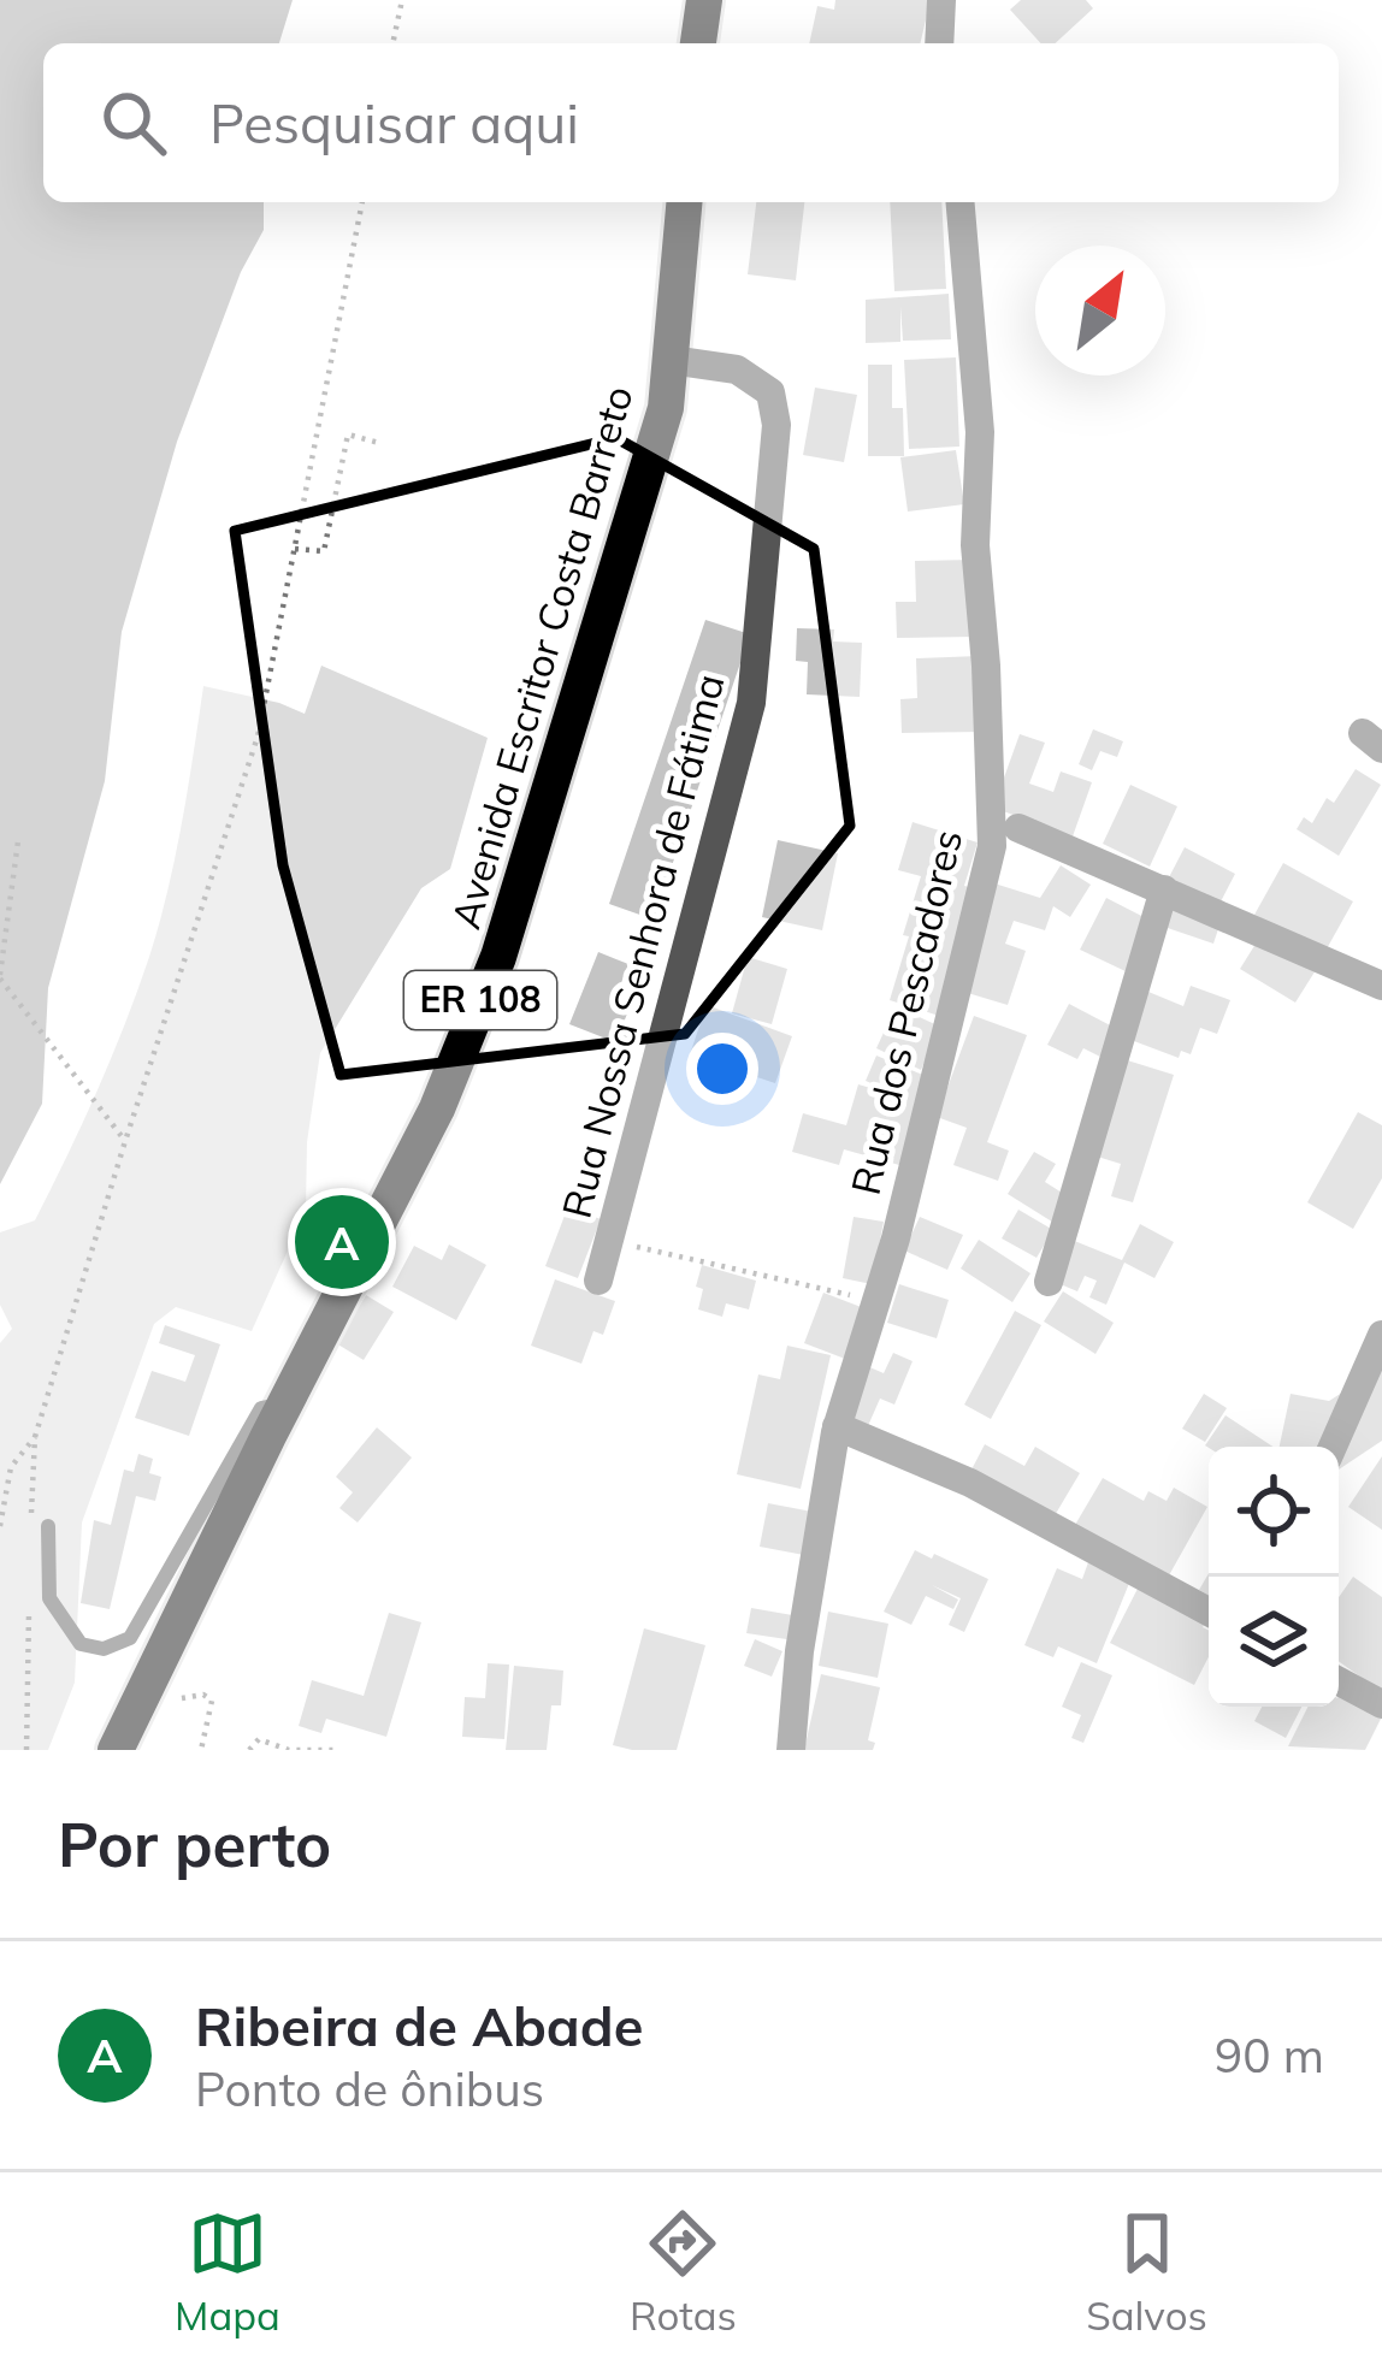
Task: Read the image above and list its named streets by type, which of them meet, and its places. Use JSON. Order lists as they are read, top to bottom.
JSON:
{
  "streets": {
    "main road": ["Avenida Escritor Costa Barreto", "ER 108"],
    "street": ["Rua Nossa Senhora de Fátima", "Rua dos Pescadores"]
  },
  "crossings": [
    ["Avenida Escritor Costa Barreto", "Rua Nossa Senhora de Fátima"]
  ],
  "north": "top right",
  "page": {
    "search": "Pesquisar aqui",
    "pins": "A",
    "heading": "Por perto",
    "list": [
      {
        "mark": "A",
        "name": "Ribeira de Abade",
        "note": "Ponto de ônibus",
        "value": "90 m"
      }
    ],
    "nav": ["Mapa", "Rotas", "Salvos"]
  }
}
